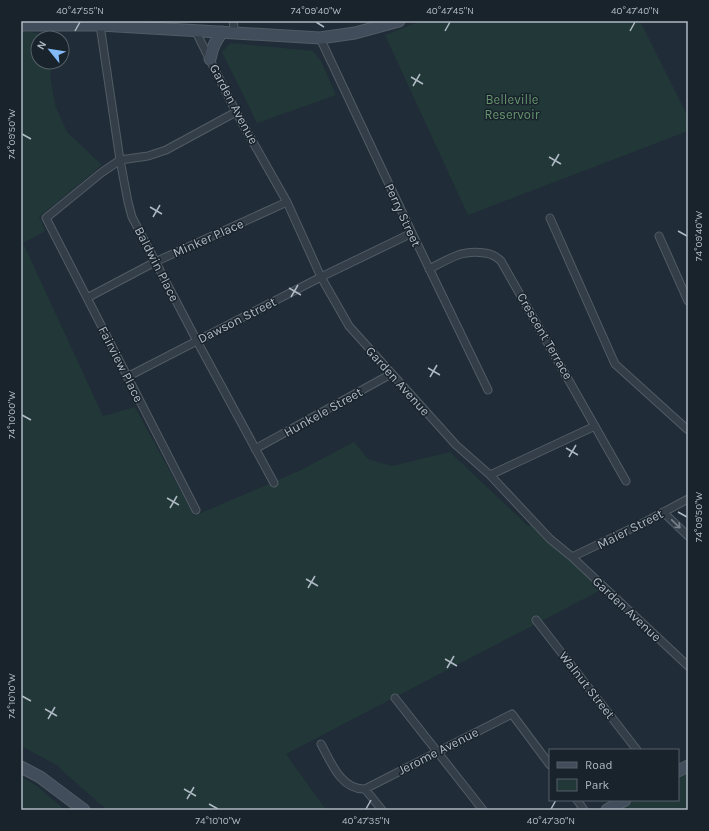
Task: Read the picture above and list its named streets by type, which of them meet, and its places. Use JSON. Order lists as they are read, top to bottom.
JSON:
{
  "streets": {
    "street": [
      "Garden Avenue",
      "Perry Street",
      "Minker Place",
      "Baldwin Place",
      "Dawson Street",
      "Crescent Terrace",
      "Fairview Place",
      "Hunkele Street",
      "Maier Street",
      "Walnut Street",
      "Jerome Avenue"
    ]
  },
  "crossings": [
    ["Garden Avenue", "Minker Place"],
    ["Garden Avenue", "Dawson Street"],
    ["Garden Avenue", "Hunkele Street"],
    ["Garden Avenue", "Maier Street"],
    ["Perry Street", "Dawson Street"],
    ["Perry Street", "Crescent Terrace"],
    ["Minker Place", "Baldwin Place"],
    ["Minker Place", "Fairview Place"],
    ["Baldwin Place", "Dawson Street"],
    ["Baldwin Place", "Fairview Place"],
    ["Baldwin Place", "Hunkele Street"],
    ["Dawson Street", "Fairview Place"]
  ],
  "parks": ["Belleville Reservoir"],
  "legend": ["Road", "Park"],
  "north": "top left",
  "coordinates": [
    "40°47'55\"N",
    "74°09'40\"W",
    "40°47'45\"N",
    "40°47'40\"N",
    "74°09'50\"W",
    "74°10'00\"W",
    "74°10'10\"W",
    "40°47'35\"N",
    "40°47'30\"N"
  ]
}
